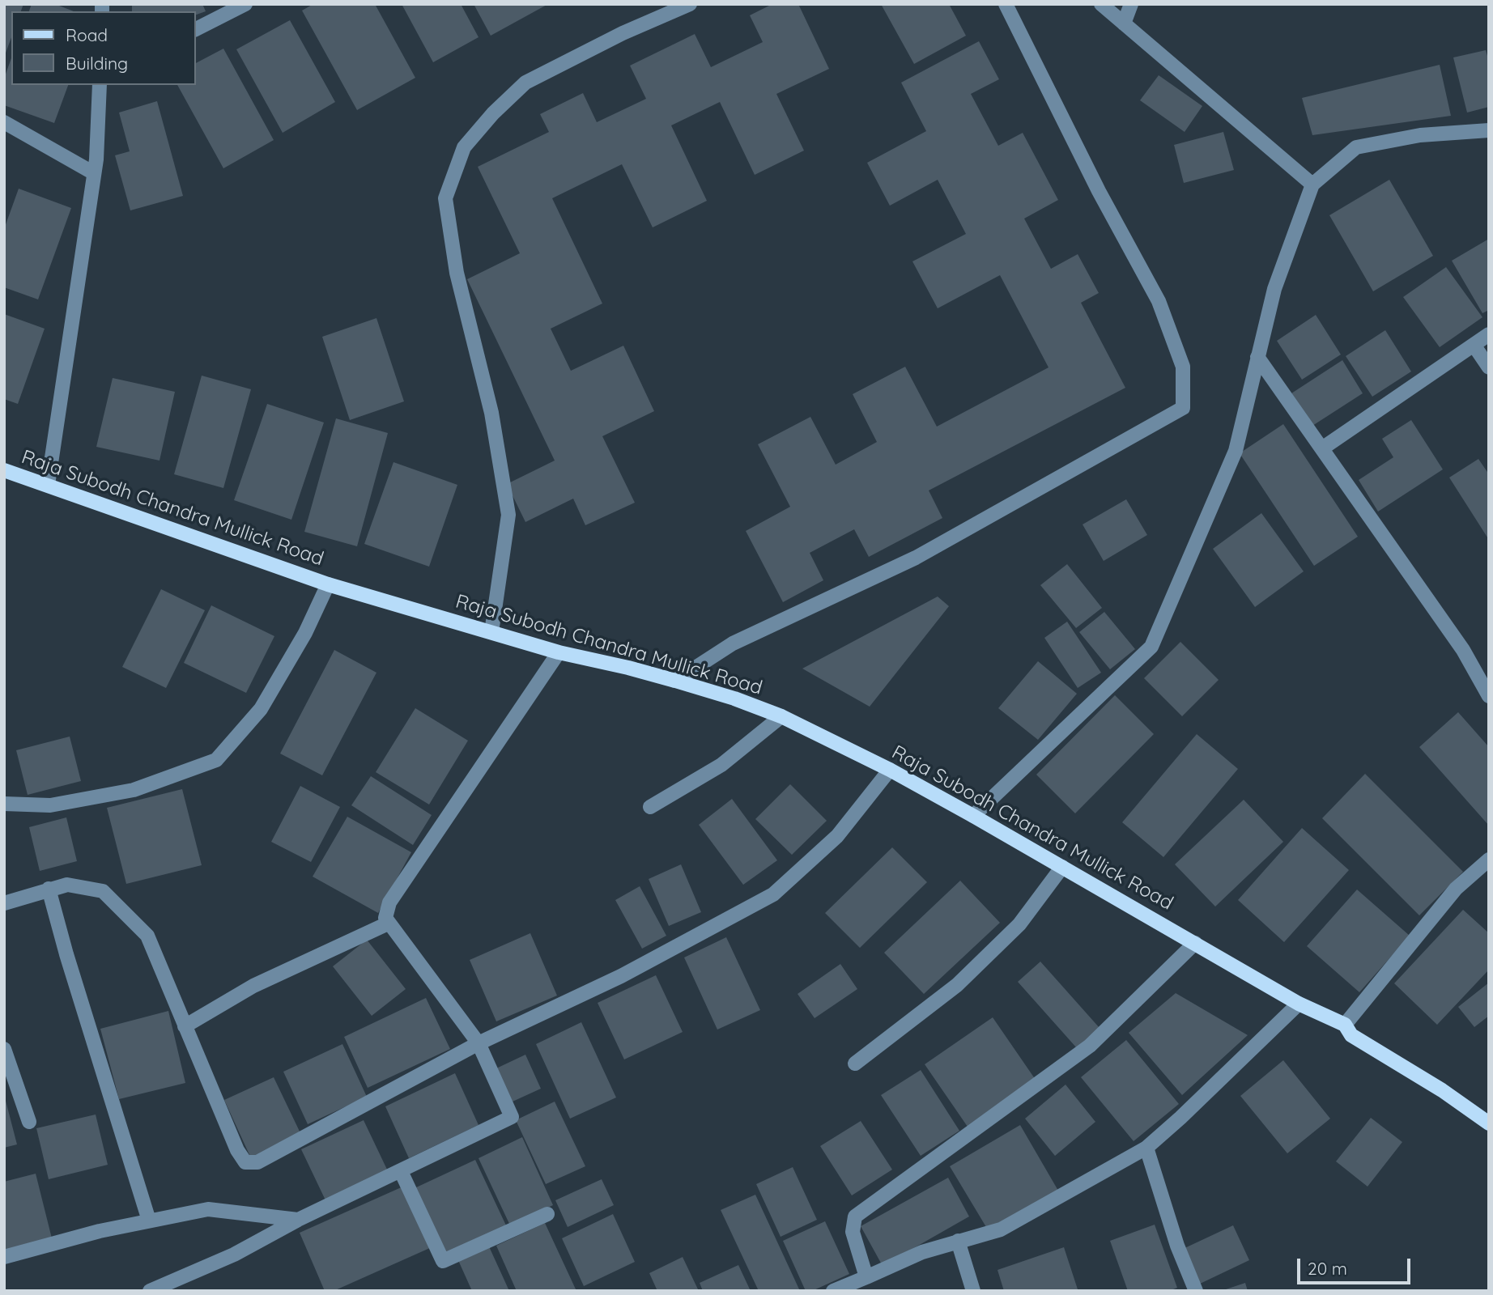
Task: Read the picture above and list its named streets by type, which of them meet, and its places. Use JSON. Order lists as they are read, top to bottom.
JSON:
{
  "streets": {
    "main road": ["Raja Subodh Chandra Mullick Road"]
  },
  "legend": ["Road", "Building"],
  "scale_bar": "20 m"
}
